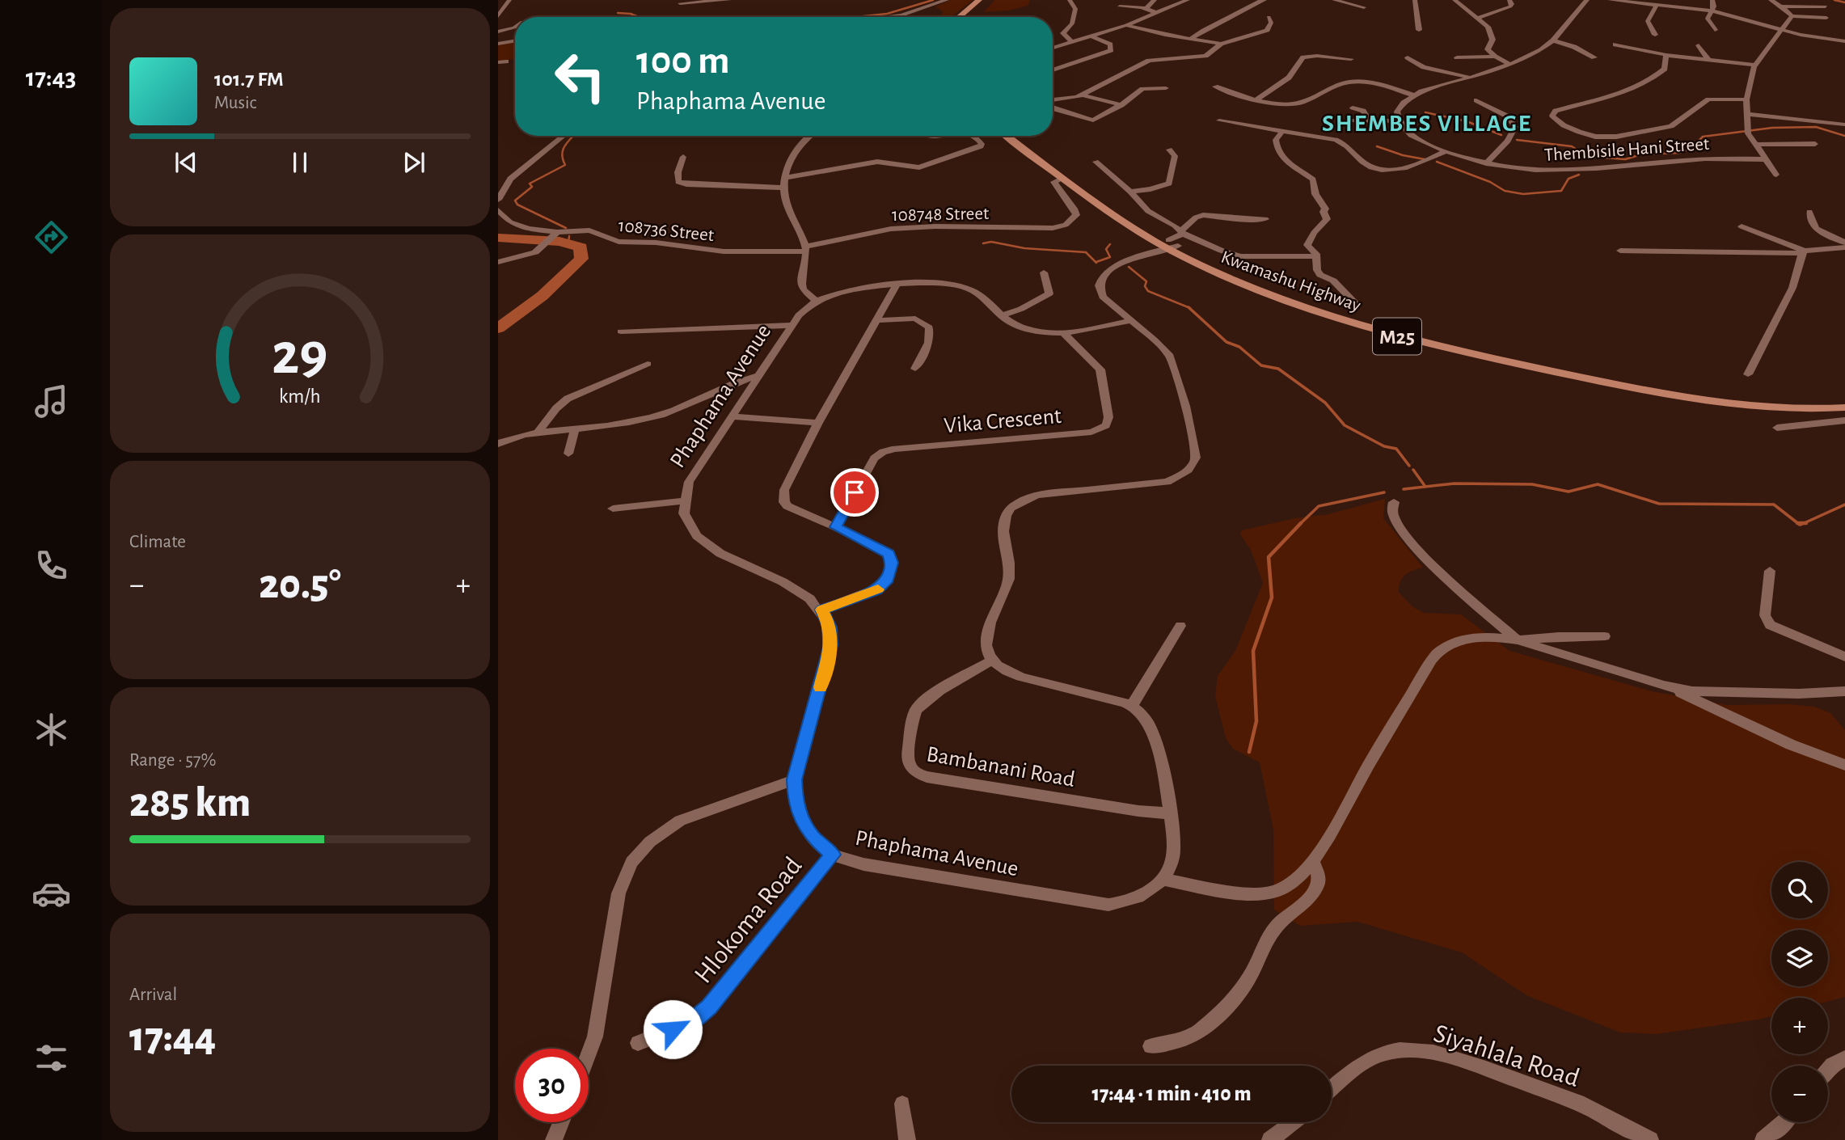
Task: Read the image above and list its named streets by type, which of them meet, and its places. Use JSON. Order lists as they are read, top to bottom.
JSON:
{
  "streets": {
    "main road": ["Kwamashu Highway", "M25"],
    "street": [
      "Thembisile Hani Street",
      "108748 Street",
      "108736 Street",
      "Phaphama Avenue",
      "Vika Crescent",
      "Bambanani Road",
      "Hlokoma Road",
      "Siyahlala Road"
    ]
  },
  "crossings": [
    ["108748 Street", "108736 Street"],
    ["108748 Street", "Kwamashu Highway"],
    ["Phaphama Avenue", "Vika Crescent"],
    ["Phaphama Avenue", "Bambanani Road"],
    ["Phaphama Avenue", "Hlokoma Road"]
  ],
  "districts": ["SHEMBES VILLAGE"],
  "page": {
    "tabs": "17:43",
    "turn": ["100 m", "Phaphama Avenue"],
    "song": ["101.7 FM", "Music"],
    "tile": [
      "Climate",
      ["Range · 57%", "285 km"],
      ["Arrival", "17:44"]
    ],
    "heat": ["−", "20.5°", "+"],
    "map_buttons": ["+", "−"],
    "limit": "30",
    "trip": "17:44 · 1 min · 410 m",
    "gauge": ["29", "km/h"]
  }
}
